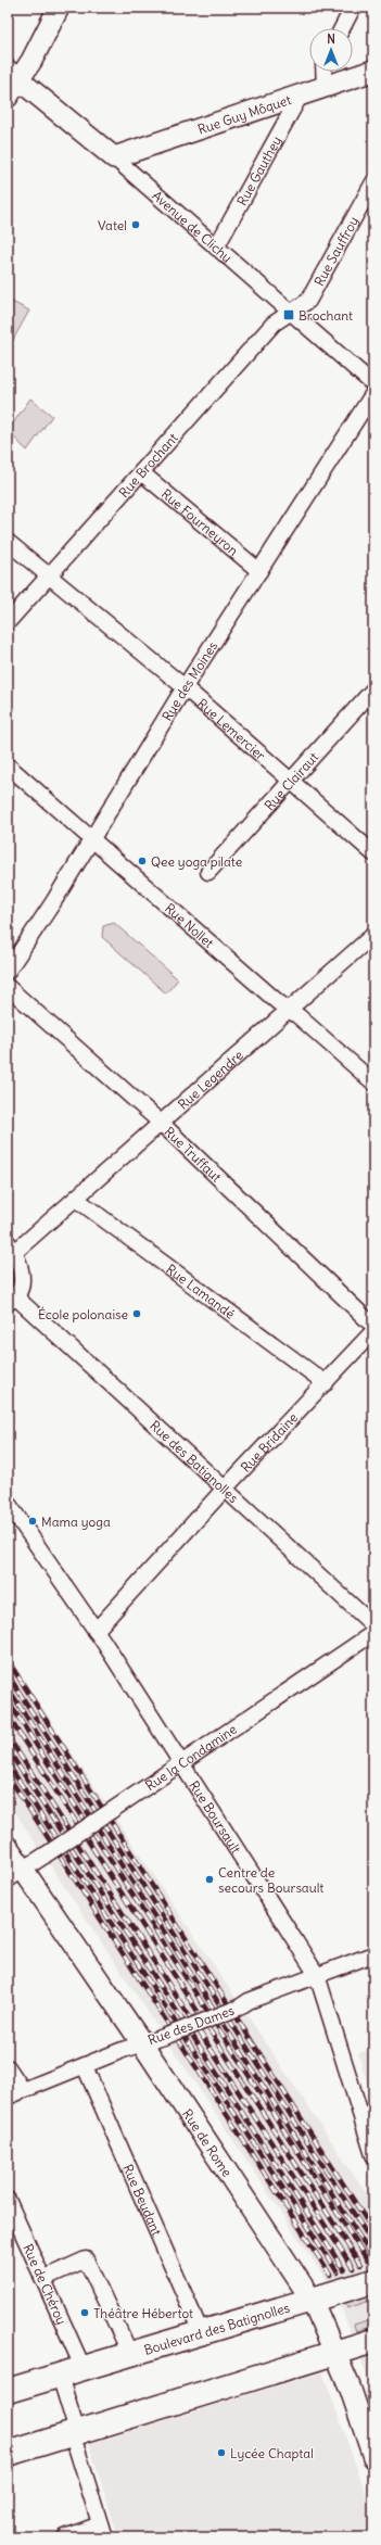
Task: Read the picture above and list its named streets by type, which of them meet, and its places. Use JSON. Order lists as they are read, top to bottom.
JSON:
{
  "streets": {
    "main road": [
      "Rue Guy Môquet",
      "Avenue de Clichy",
      "Rue de Rome",
      "Boulevard des Batignolles"
    ],
    "street": [
      "Rue Gauthey",
      "Rue Sauffroy",
      "Rue Brochant",
      "Rue Fourneyron",
      "Rue des Moines",
      "Rue Lemercier",
      "Rue Clairaut",
      "Rue Nollet",
      "Rue Legendre",
      "Rue Truffaut",
      "Rue Lamandé",
      "Rue Bridaine",
      "Rue des Batignolles",
      "Rue la Condamine",
      "Rue Boursault",
      "Rue des Dames",
      "Rue Beudant",
      "Rue de Chéroy"
    ]
  },
  "crossings": [
    ["Rue Guy Môquet", "Rue Gauthey"],
    ["Rue Guy Môquet", "Avenue de Clichy"],
    ["Rue Gauthey", "Avenue de Clichy"],
    ["Avenue de Clichy", "Rue Sauffroy"],
    ["Avenue de Clichy", "Rue Brochant"],
    ["Rue Sauffroy", "Rue Brochant"],
    ["Rue Brochant", "Rue Fourneyron"],
    ["Rue Brochant", "Rue Lemercier"],
    ["Rue Fourneyron", "Rue des Moines"],
    ["Rue des Moines", "Rue Lemercier"],
    ["Rue des Moines", "Rue Nollet"],
    ["Rue Lemercier", "Rue Clairaut"],
    ["Rue Nollet", "Rue Legendre"],
    ["Rue Legendre", "Rue Truffaut"],
    ["Rue Legendre", "Rue Lamandé"],
    ["Rue Lamandé", "Rue Bridaine"],
    ["Rue Bridaine", "Rue des Batignolles"],
    ["Rue Bridaine", "Rue Boursault"],
    ["Rue la Condamine", "Rue Boursault"],
    ["Rue la Condamine", "Rue de Rome"],
    ["Rue Boursault", "Rue des Dames"],
    ["Rue des Dames", "Rue de Rome"],
    ["Rue des Dames", "Rue Beudant"],
    ["Rue de Rome", "Boulevard des Batignolles"],
    ["Rue Beudant", "Boulevard des Batignolles"],
    ["Rue de Chéroy", "Boulevard des Batignolles"]
  ],
  "places": {
    "other": [
      "Vatel",
      "Qee yoga pilate",
      "École polonaise",
      "Mama yoga",
      "Centre de secours Boursault",
      "Théâtre Hébertot",
      "Lycée Chaptal"
    ],
    "transit": ["Brochant"]
  },
  "north": "top"
}
